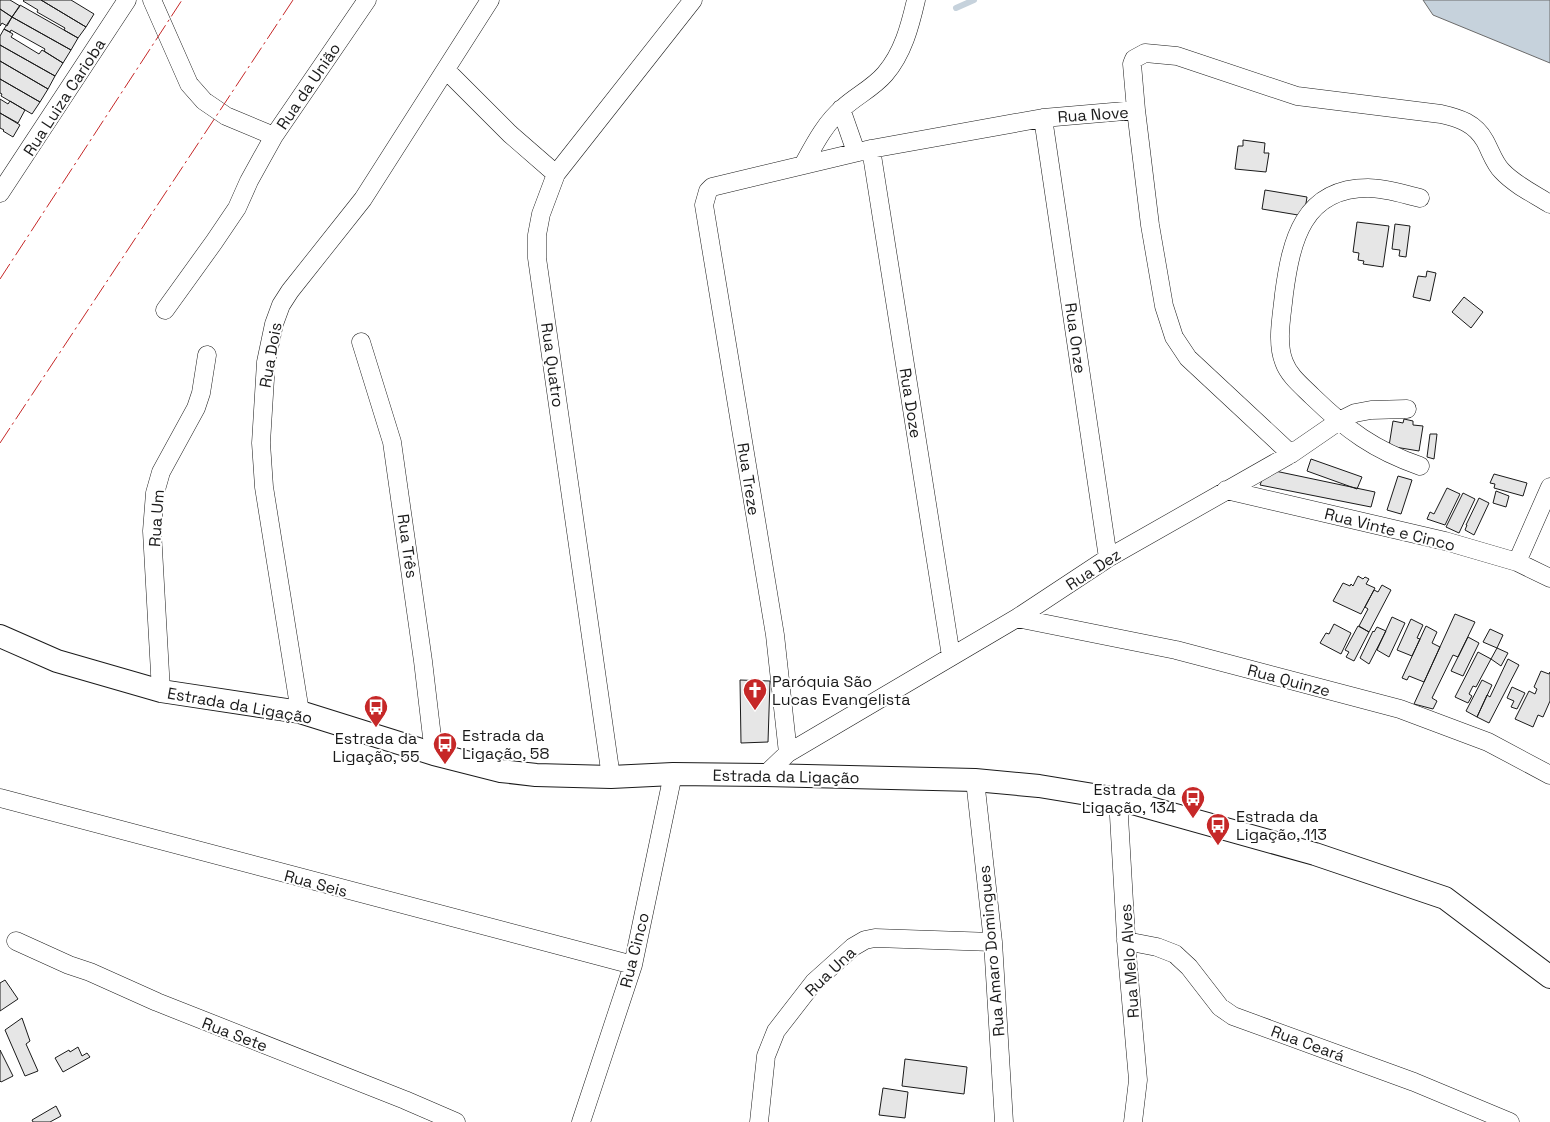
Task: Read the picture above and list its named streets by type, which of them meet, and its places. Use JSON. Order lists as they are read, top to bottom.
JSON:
{
  "streets": {
    "street": [
      "Rua da União",
      "Rua Luiza Carioba",
      "Rua Nove",
      "Rua Onze",
      "Rua Dois",
      "Rua Quatro",
      "Rua Doze",
      "Rua Treze",
      "Rua Um",
      "Rua Vinte e Cinco",
      "Rua Três",
      "Rua Dez",
      "Rua Quinze",
      "Estrada da Ligação",
      "Rua Seis",
      "Rua Cinco",
      "Rua Amaro Domingues",
      "Rua Melo Alves",
      "Rua Una",
      "Rua Sete",
      "Rua Ceará"
    ]
  },
  "crossings": [
    ["Rua Nove", "Rua Onze"],
    ["Rua Nove", "Rua Doze"],
    ["Rua Nove", "Rua Treze"],
    ["Rua Nove", "Rua Dez"],
    ["Rua Onze", "Rua Dez"],
    ["Rua Dois", "Estrada da Ligação"],
    ["Rua Quatro", "Estrada da Ligação"],
    ["Rua Doze", "Rua Dez"],
    ["Rua Treze", "Rua Dez"],
    ["Rua Um", "Estrada da Ligação"],
    ["Rua Vinte e Cinco", "Rua Dez"],
    ["Rua Três", "Estrada da Ligação"],
    ["Rua Dez", "Rua Quinze"],
    ["Estrada da Ligação", "Rua Cinco"],
    ["Estrada da Ligação", "Rua Amaro Domingues"],
    ["Estrada da Ligação", "Rua Melo Alves"],
    ["Rua Seis", "Rua Cinco"],
    ["Rua Amaro Domingues", "Rua Una"],
    ["Rua Melo Alves", "Rua Ceará"]
  ],
  "places": {
    "church": ["Paróquia São Lucas Evangelista"],
    "bus stop": [
      "Estrada da Ligação, 55",
      "Estrada da Ligação, 58",
      "Estrada da Ligação, 134",
      "Estrada da Ligação, 113"
    ]
  }
}
